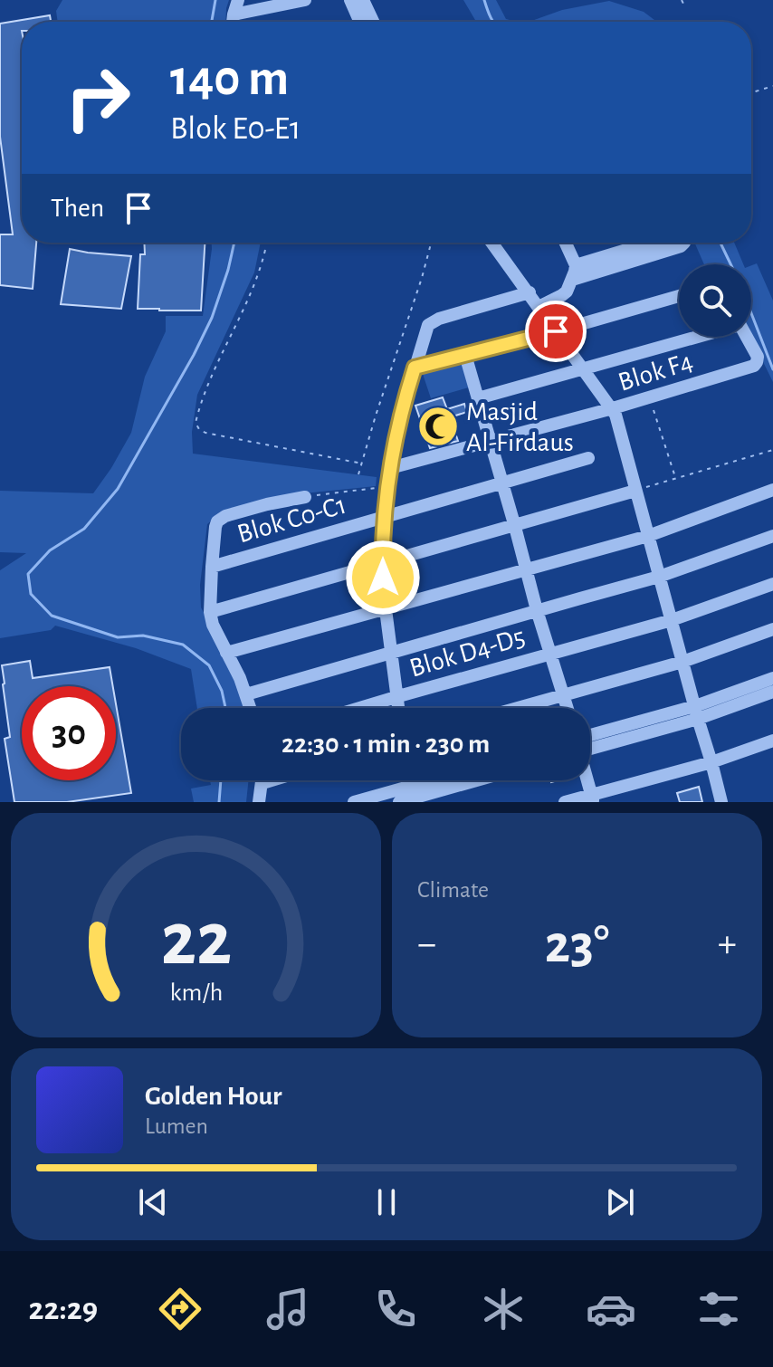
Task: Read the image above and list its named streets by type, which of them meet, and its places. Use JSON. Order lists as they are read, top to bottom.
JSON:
{
  "streets": {
    "street": ["Blok F4", "Blok C0-C1", "Blok D4-D5"]
  },
  "places": {
    "mosque": ["Masjid Al-Firdaus"]
  },
  "page": {
    "turn": ["140 m", "Blok E0-E1"],
    "then": "Then",
    "limit": "30",
    "trip": "22:30 · 1 min · 230 m",
    "tile": "Climate",
    "heat": ["−", "23°", "+"],
    "song": ["Golden Hour", "Lumen"],
    "tabs": "22:29",
    "gauge": ["22", "km/h"]
  }
}
